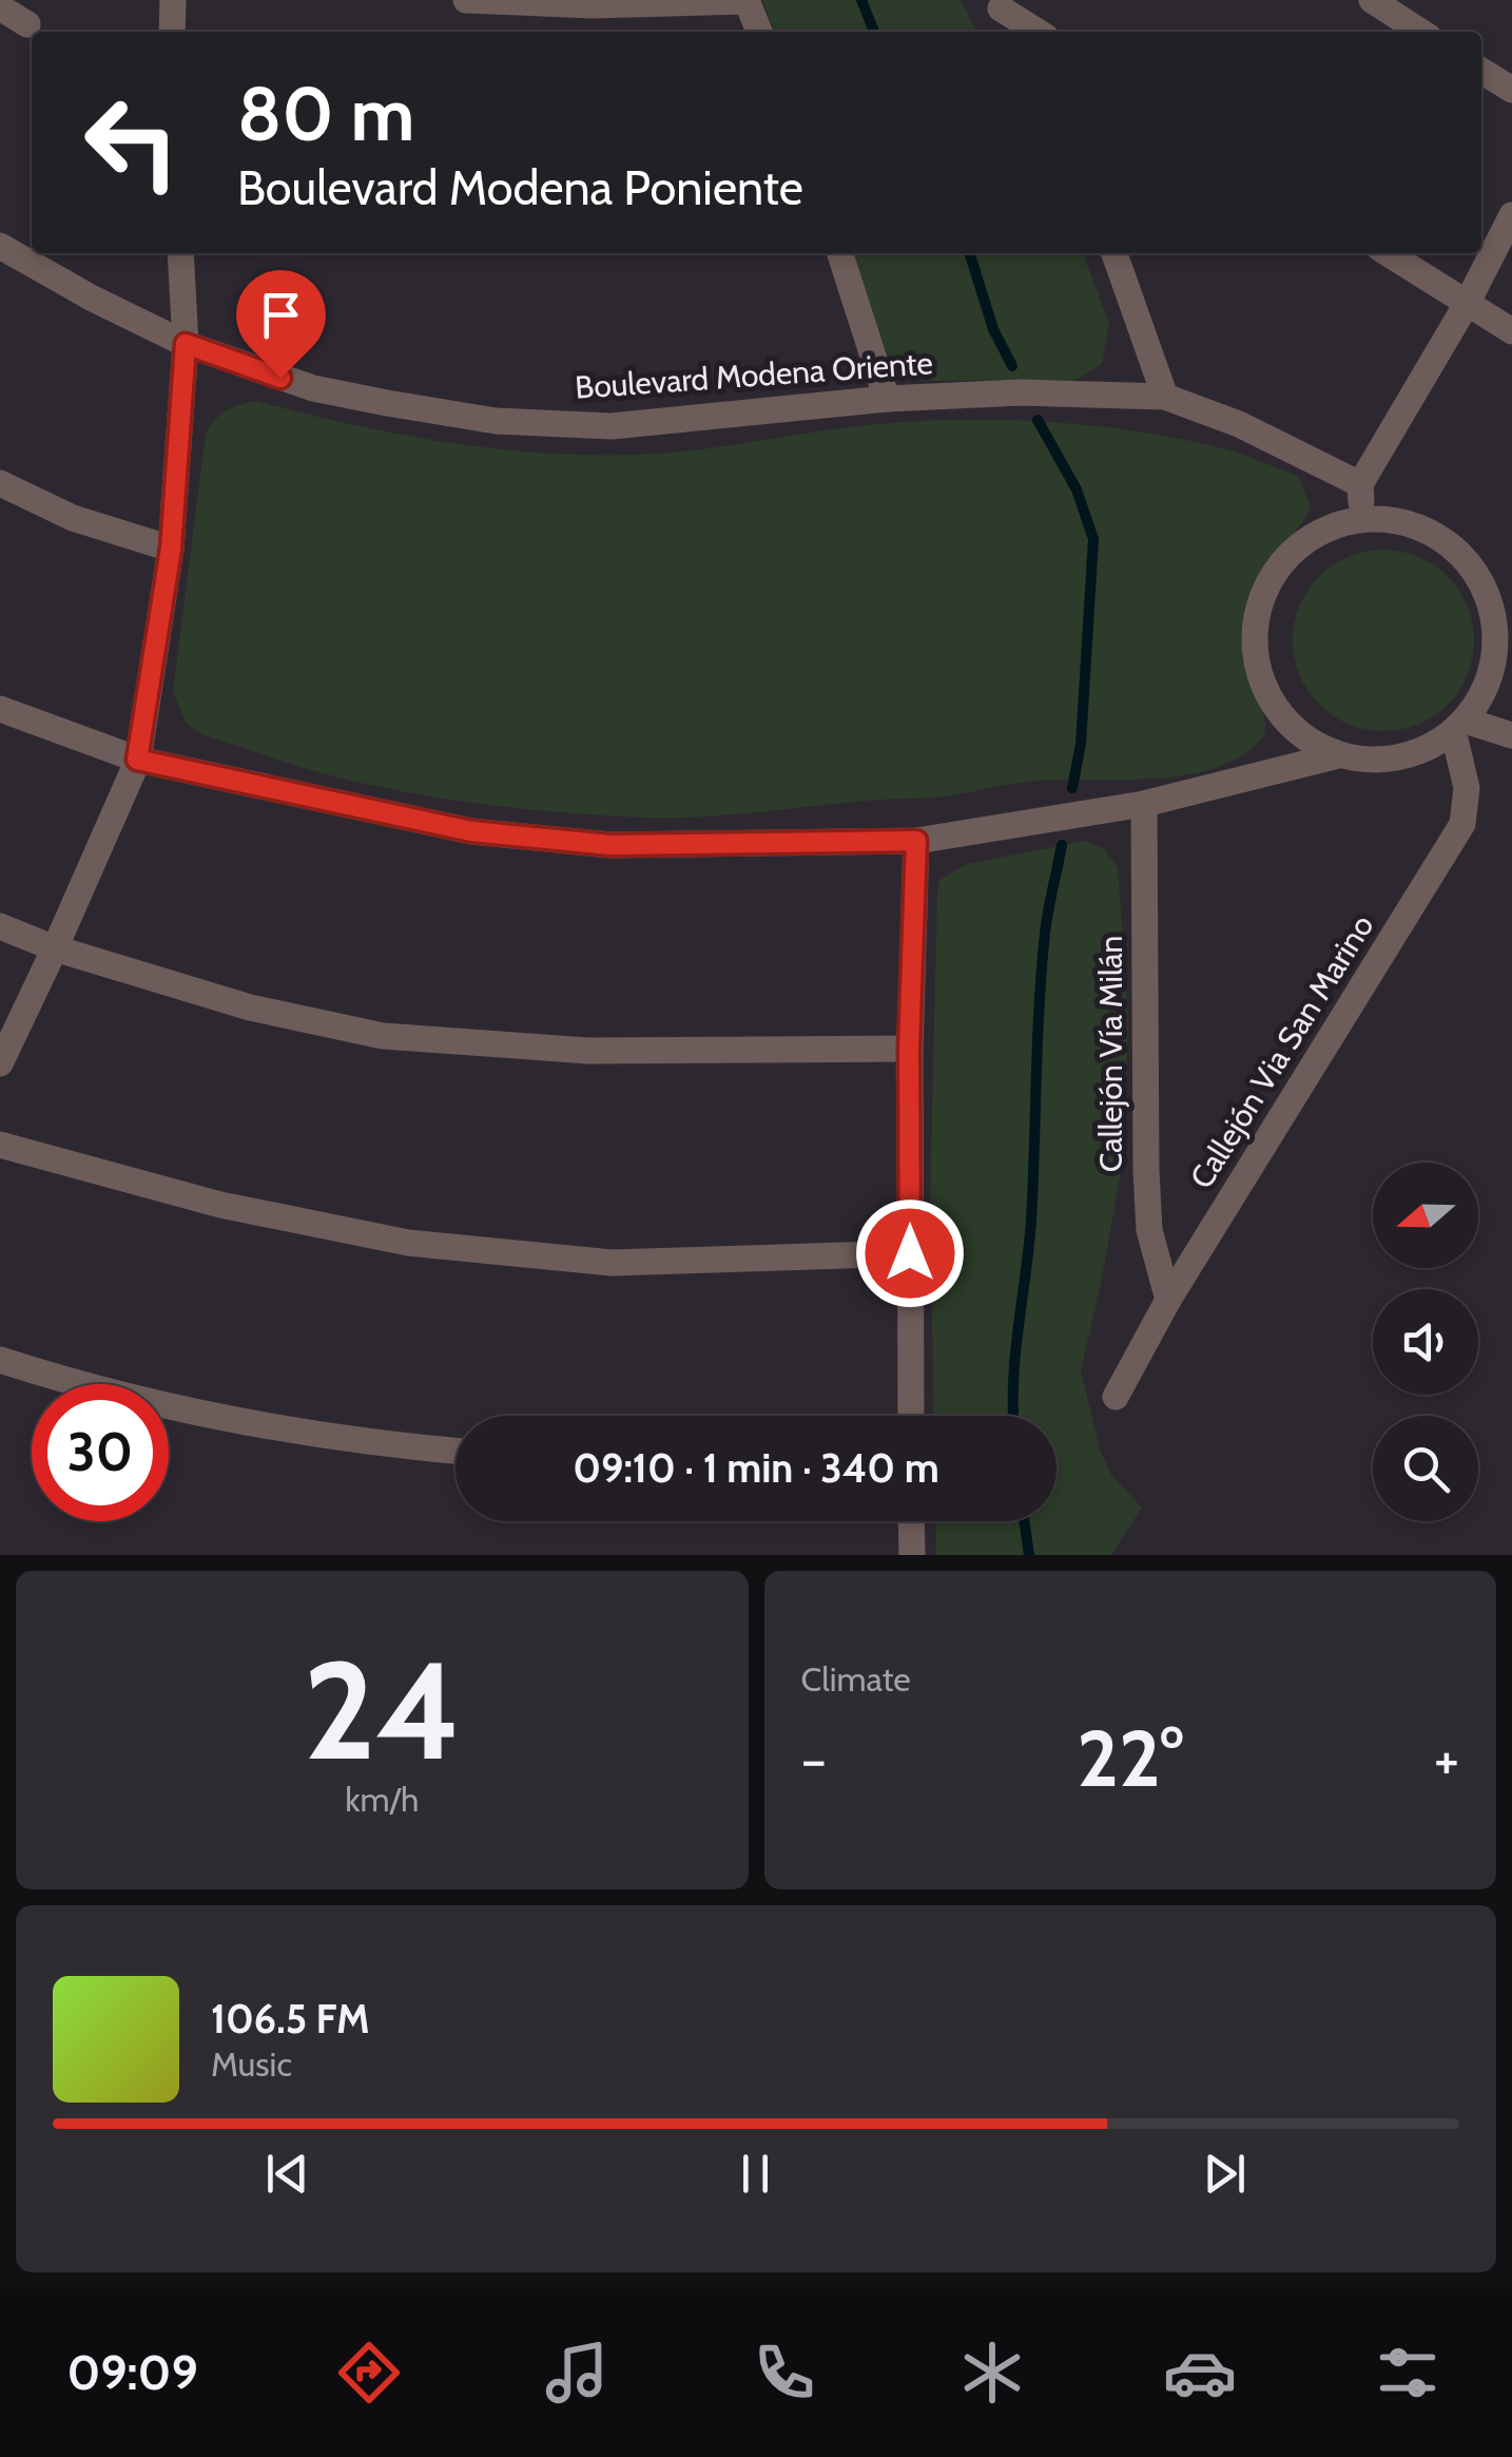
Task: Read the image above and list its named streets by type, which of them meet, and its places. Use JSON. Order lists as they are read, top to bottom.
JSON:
{
  "streets": {
    "street": ["Boulevard Modena Oriente", "Callejón Via San Marino", "Callejón Vía Milán"]
  },
  "crossings": [
    ["Callejón Via San Marino", "Callejón Vía Milán"]
  ],
  "north": "left",
  "page": {
    "turn": ["80 m", "Boulevard Modena Poniente"],
    "limit": "30",
    "trip": "09:10 · 1 min · 340 m",
    "tile": [
      ["24", "km/h"],
      "Climate"
    ],
    "heat": ["−", "22°", "+"],
    "song": ["106.5 FM", "Music"],
    "tabs": "09:09"
  }
}
